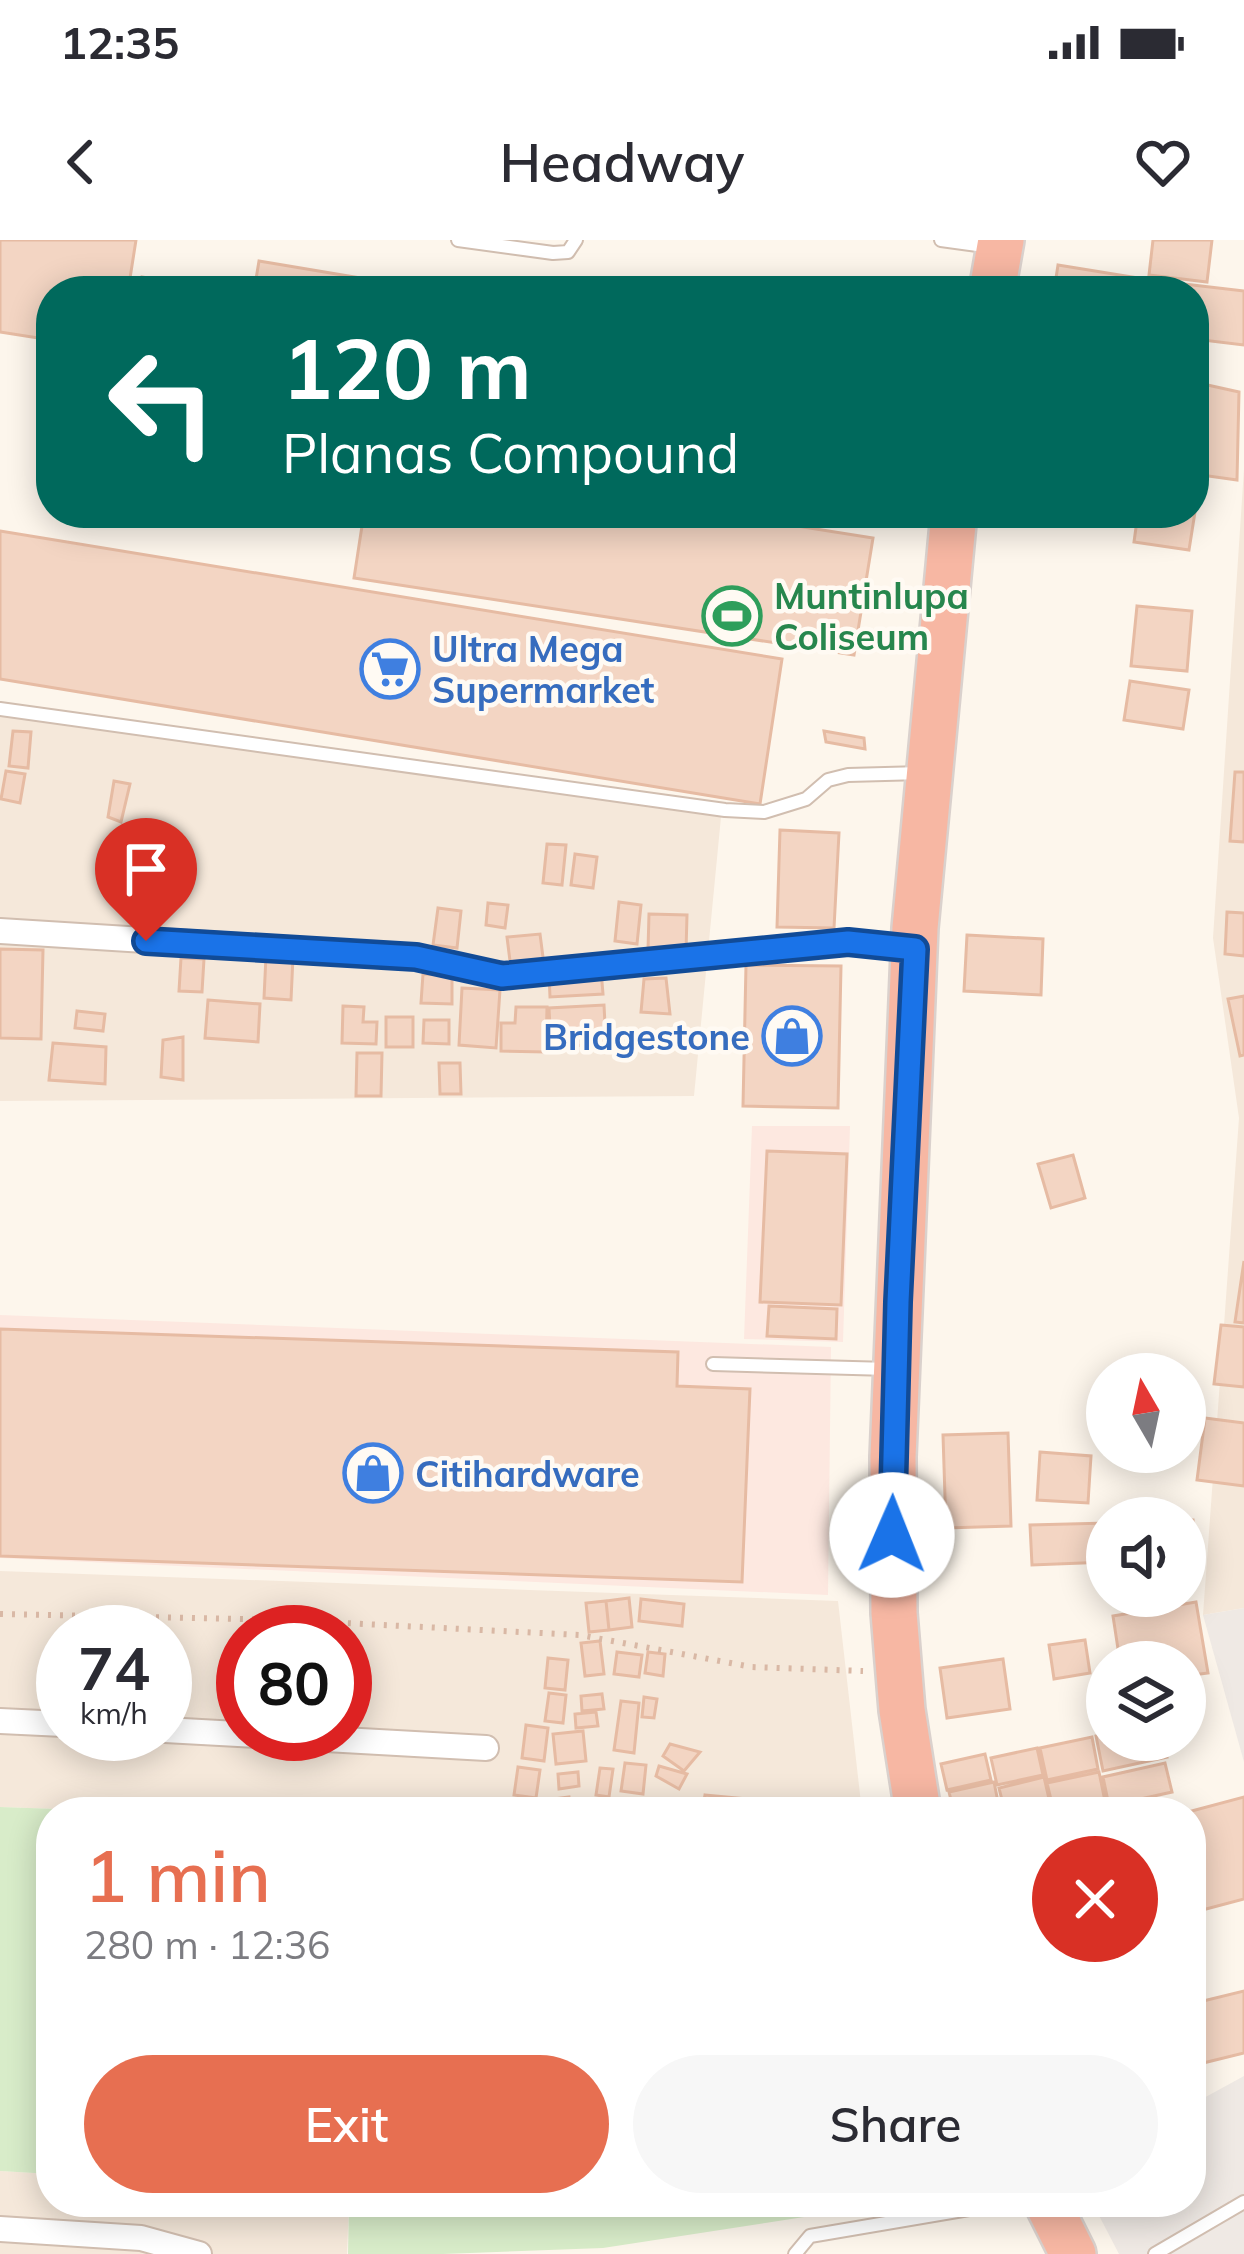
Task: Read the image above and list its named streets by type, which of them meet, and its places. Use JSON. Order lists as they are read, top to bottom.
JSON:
{
  "places": {
    "sports": ["Muntinlupa Coliseum"],
    "supermarket": ["Ultra Mega Supermarket"],
    "shop": ["Bridgestone", "Citihardware"]
  },
  "north": "top",
  "page": {
    "status": "12:35",
    "header": "Headway",
    "turn": ["120 m", "Planas Compound"],
    "speed": "74 km/h",
    "limit": "80",
    "heading": ["1 min", "280 m · 12:36"],
    "buttons": ["Exit", "Share"]
  }
}
